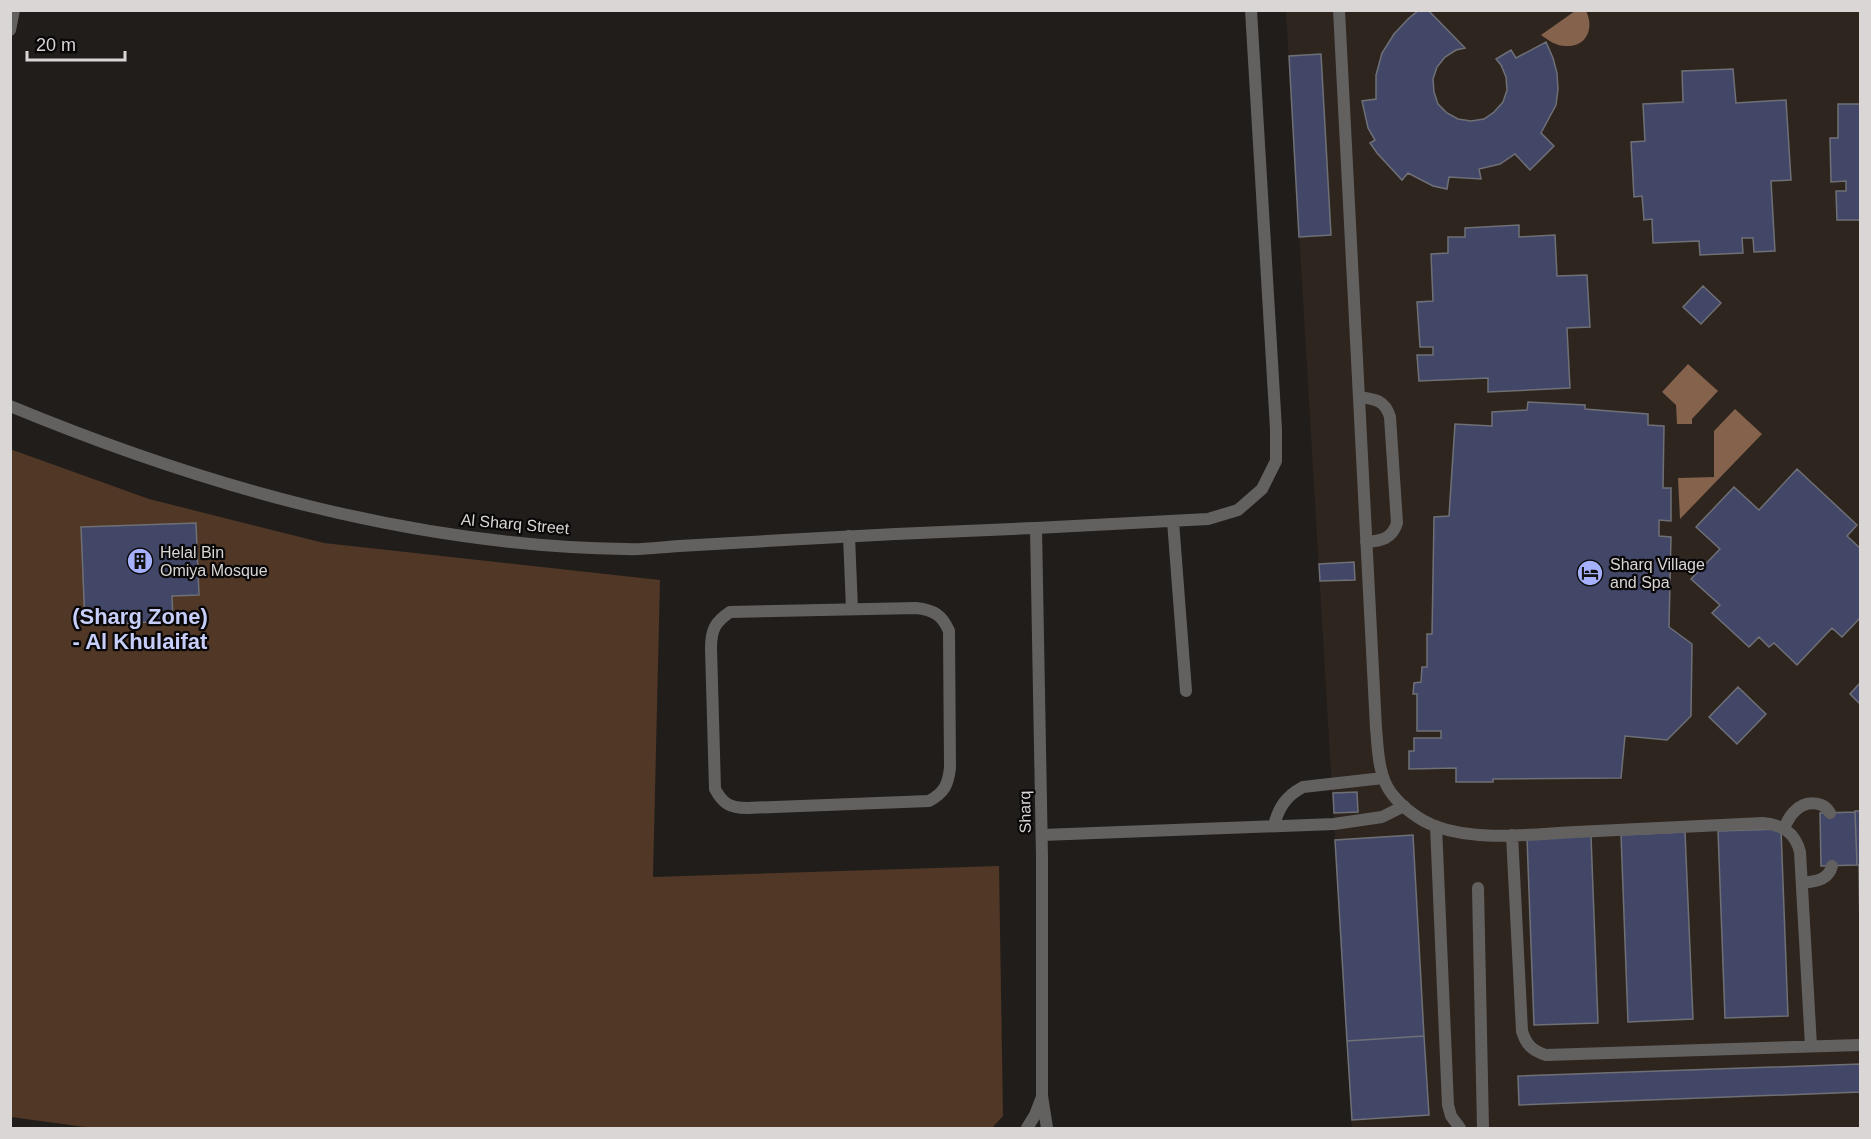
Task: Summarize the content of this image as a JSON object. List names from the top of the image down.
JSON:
{
  "streets": {
    "street": ["Al Sharq Street", "Sharq"]
  },
  "crossings": [
    ["Al Sharq Street", "Sharq"]
  ],
  "districts": ["(Sharg Zone) - Al Khulaifat"],
  "places": {
    "building": ["Helal Bin Omiya Mosque"],
    "hotel": ["Sharq Village and Spa"]
  },
  "scale_bar": "20 m"
}
